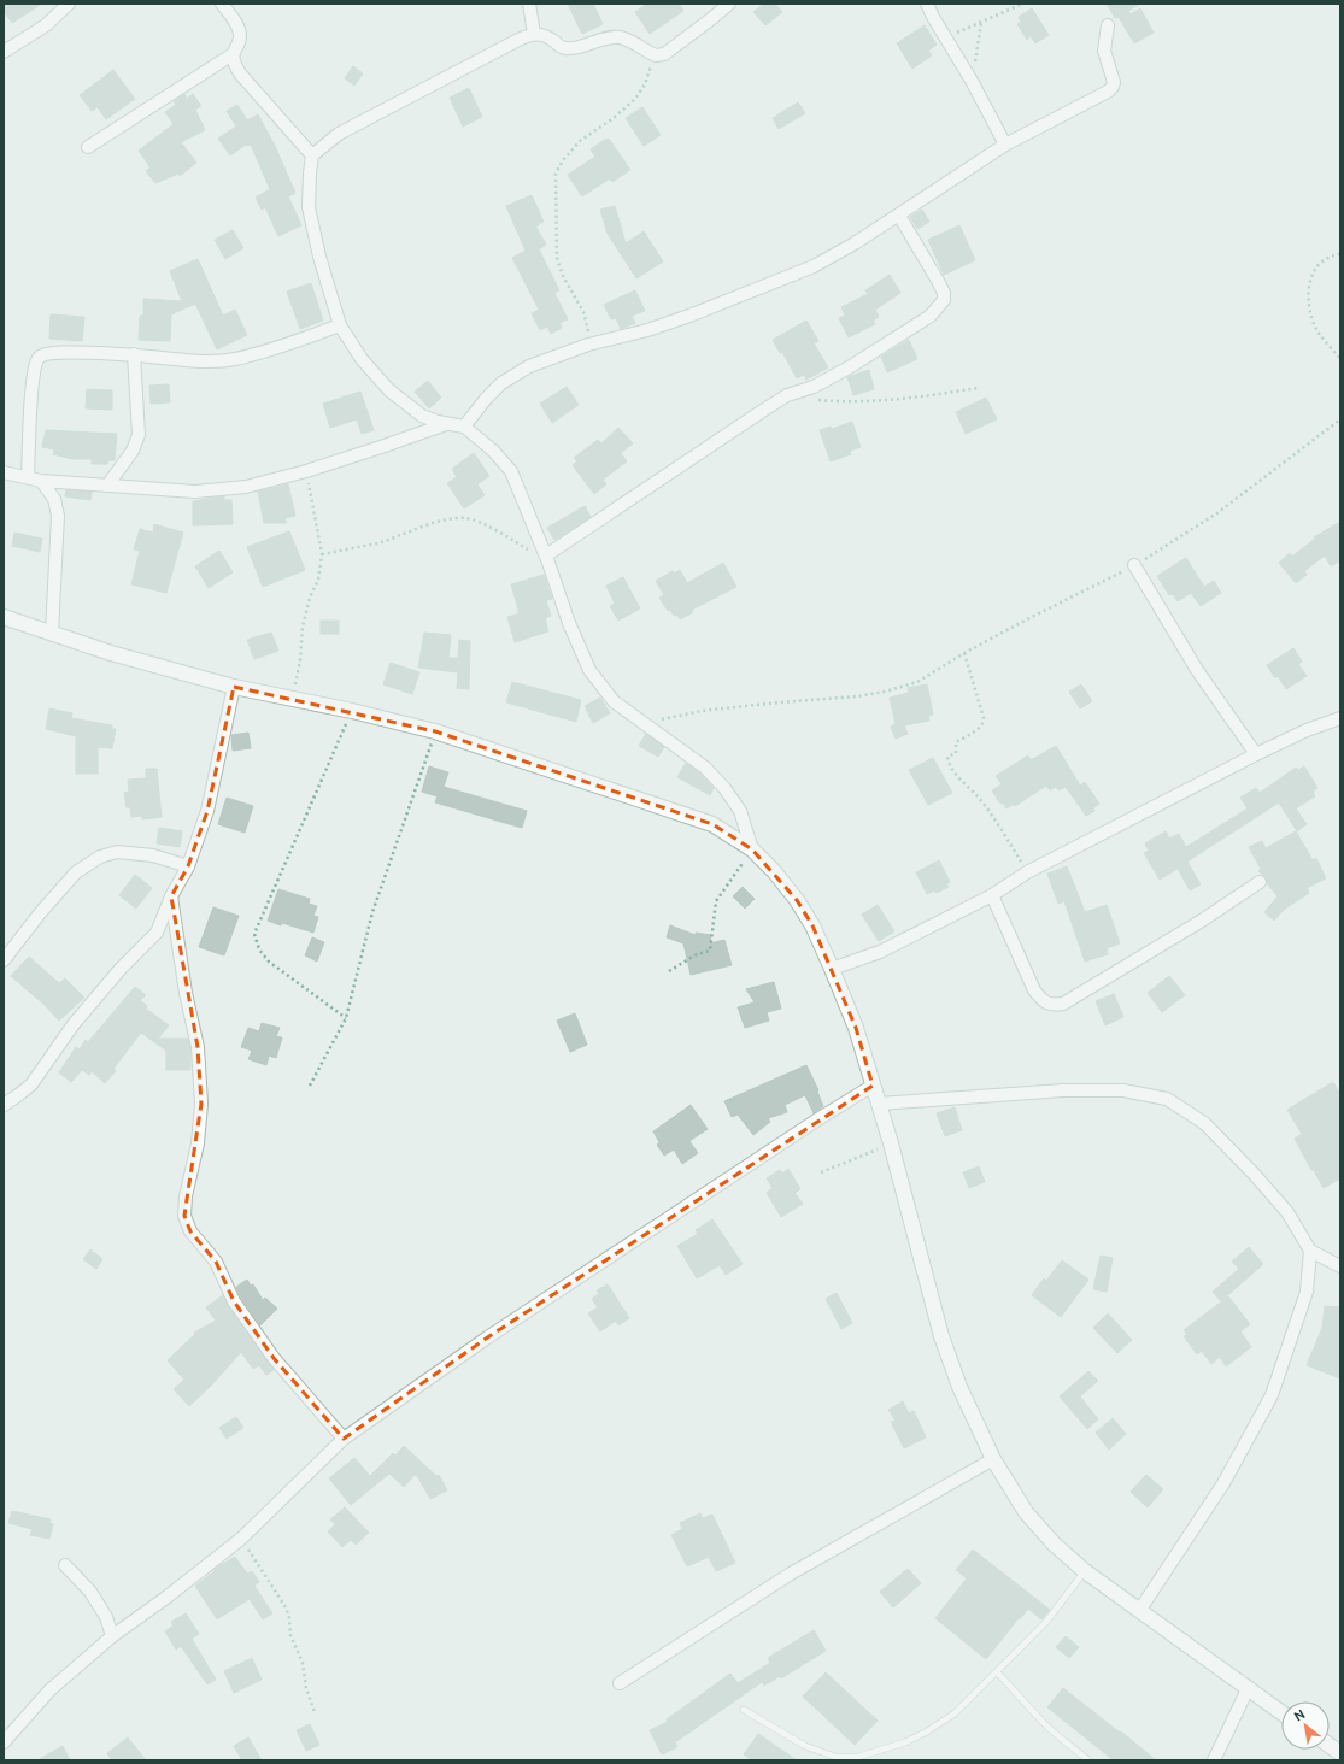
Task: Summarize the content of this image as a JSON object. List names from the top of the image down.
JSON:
{
  "north": "top left"
}
